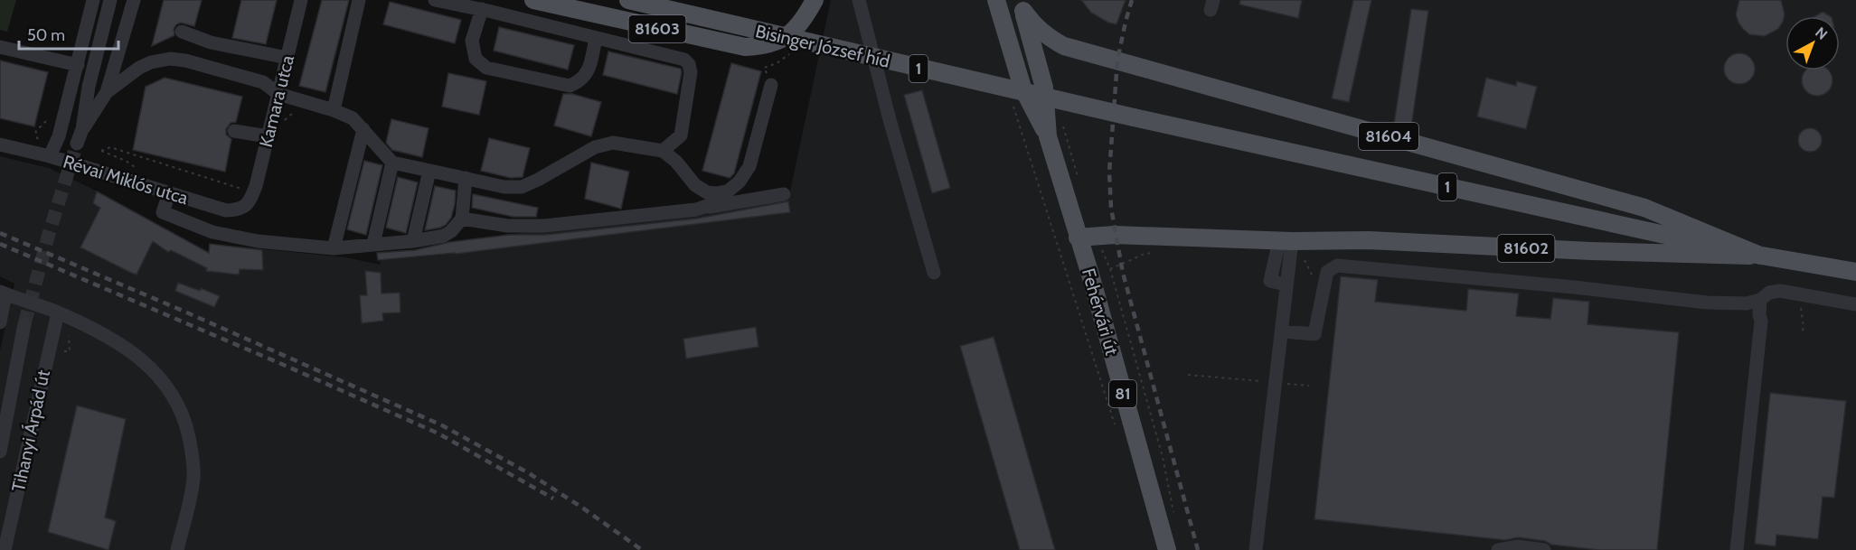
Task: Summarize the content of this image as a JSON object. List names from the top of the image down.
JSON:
{
  "streets": {
    "main road": [
      "81603",
      "Bisinger József híd",
      "1",
      "81604",
      "81602",
      "Fehérvári út",
      "81"
    ],
    "street": ["Kamara utca", "Révai Miklós utca", "Tihanyi Árpád út"]
  },
  "crossings": [
    ["Bisinger József híd", "1"],
    ["Bisinger József híd", "81604"],
    ["Bisinger József híd", "81602"],
    ["1", "81604"],
    ["1", "81602"],
    ["Kamara utca", "Révai Miklós utca"],
    ["81604", "81602"],
    ["81604", "Fehérvári út"],
    ["81602", "Fehérvári út"]
  ],
  "scale_bar": "50 m",
  "north": "top right"
}
